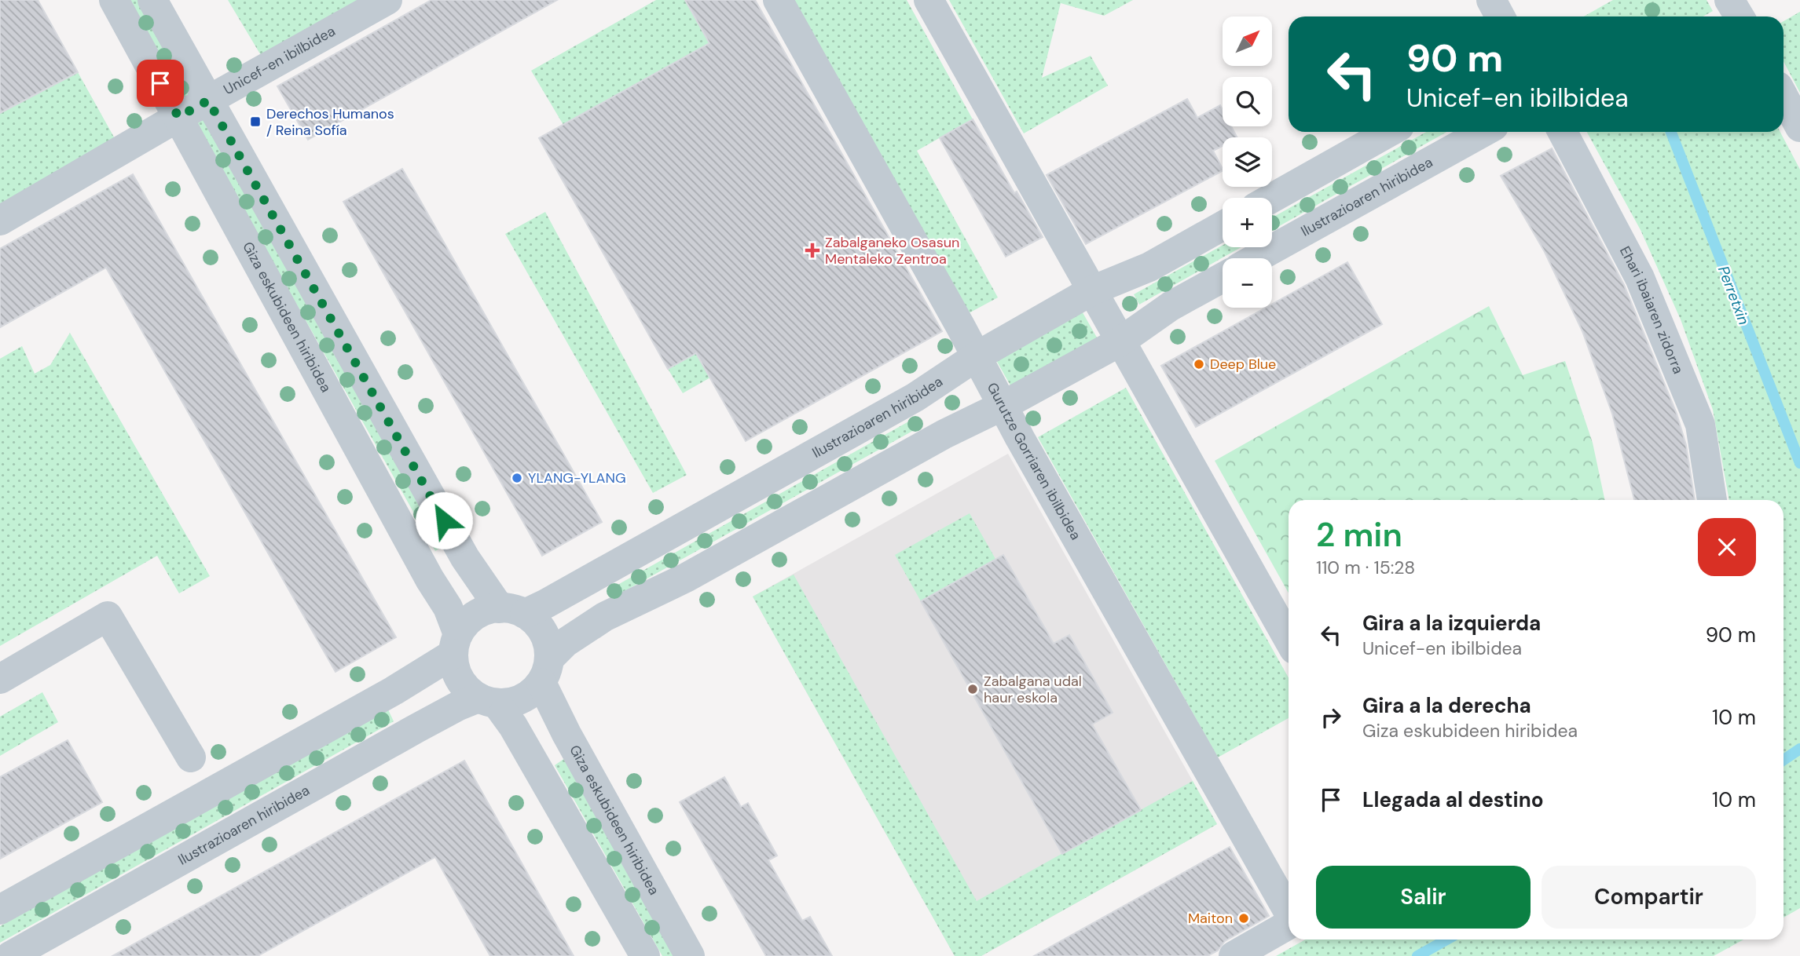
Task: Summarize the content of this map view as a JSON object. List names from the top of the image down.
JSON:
{
  "streets": {
    "street": [
      "Unicef-en ibilbidea",
      "Ilustrazioaren hiribidea",
      "Ehari ibaiaren zidorra",
      "Giza eskubideen hiribidea",
      "Gurutze Gorriaren ibilbidea"
    ]
  },
  "crossings": [
    ["Unicef-en ibilbidea", "Giza eskubideen hiribidea"],
    ["Ilustrazioaren hiribidea", "Giza eskubideen hiribidea"],
    ["Ilustrazioaren hiribidea", "Gurutze Gorriaren ibilbidea"]
  ],
  "water": ["Perretxin"],
  "places": {
    "transit": ["Derechos Humanos / Reina Sofía"],
    "health": ["Zabalganeko Osasun Mentaleko Zentroa"],
    "other": [
      "Deep Blue",
      "YLANG-YLANG",
      "Zabalgana udal haur eskola",
      "Maiton"
    ]
  },
  "north": "top right",
  "page": {
    "map_buttons": ["+", "−"],
    "turn": ["90 m", "Unicef-en ibilbidea"],
    "heading": ["2 min", "110 m · 15:28"],
    "list": [
      {
        "name": "Gira a la izquierda",
        "note": "Unicef-en ibilbidea",
        "value": "90 m"
      },
      {
        "name": "Gira a la derecha",
        "note": "Giza eskubideen hiribidea",
        "value": "10 m"
      },
      {
        "name": "Llegada al destino",
        "value": "10 m"
      }
    ],
    "buttons": ["Salir", "Compartir"]
  }
}
